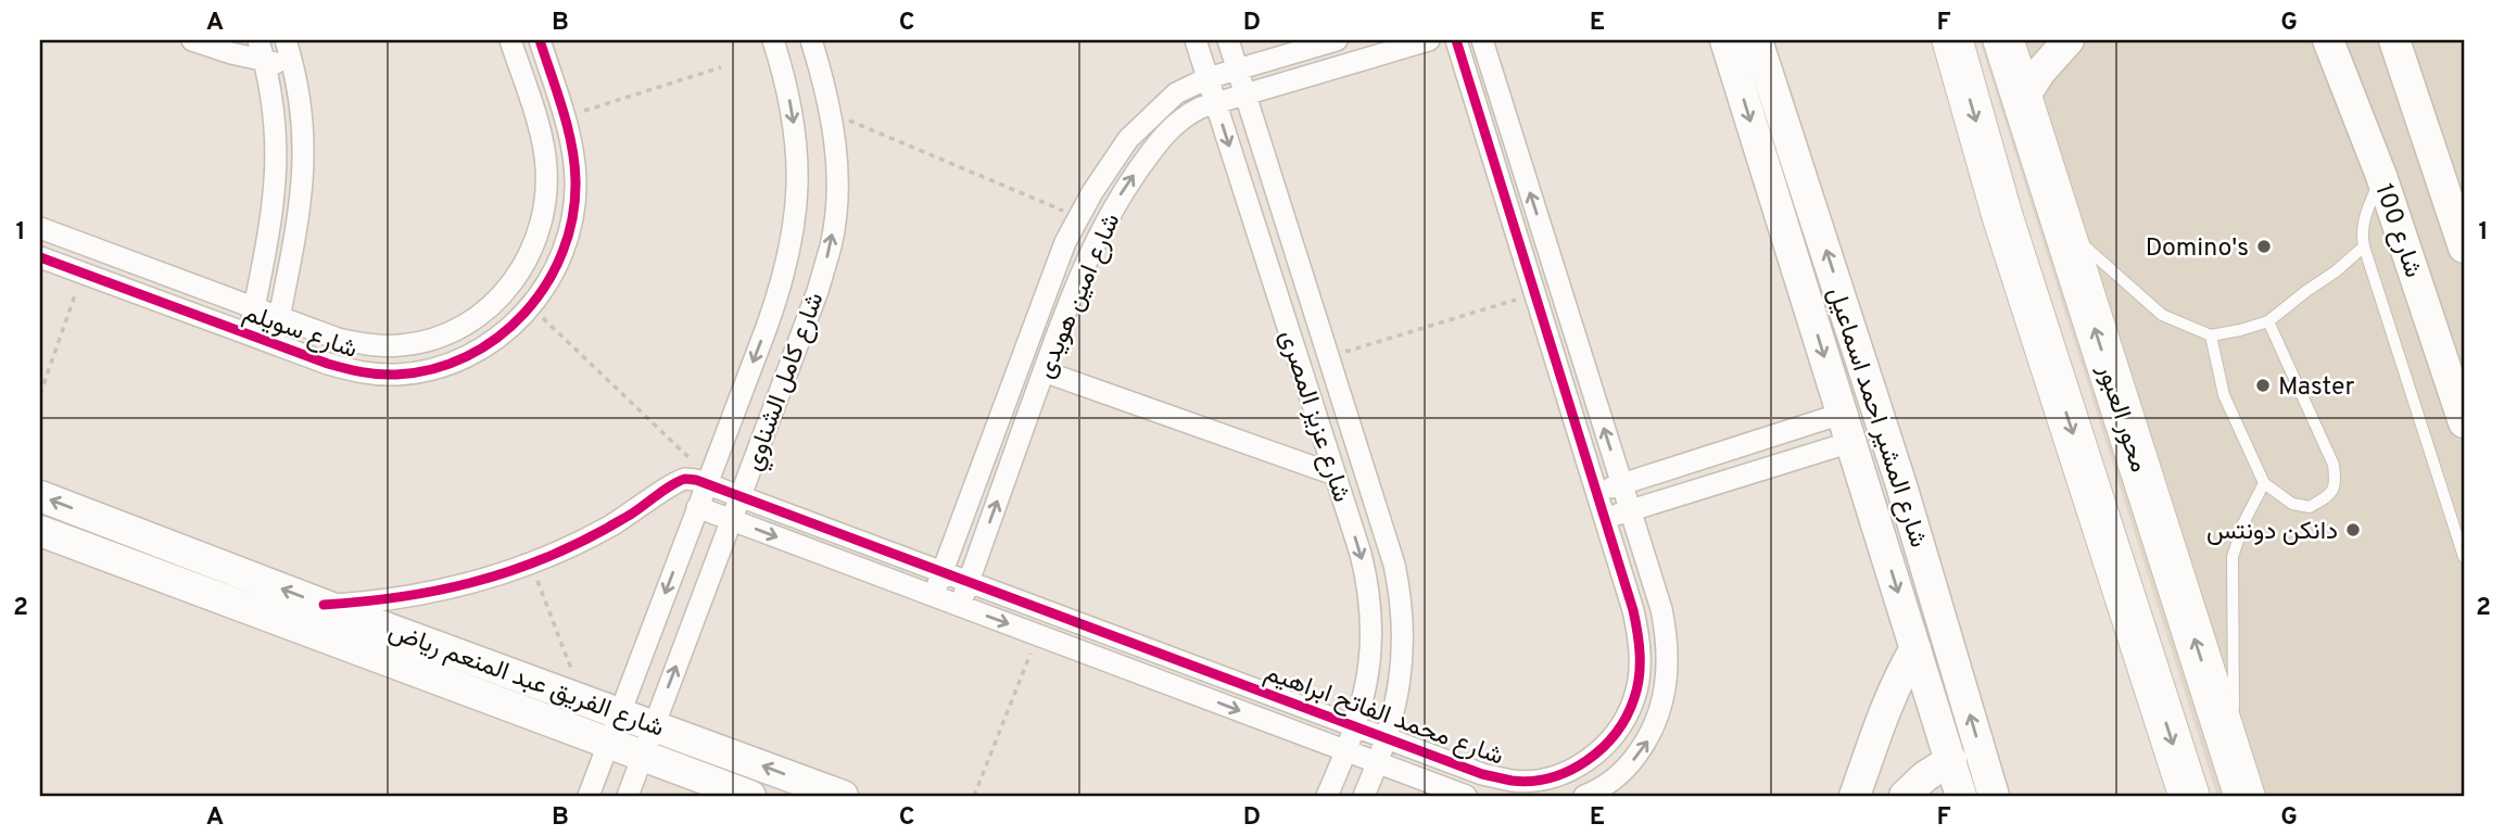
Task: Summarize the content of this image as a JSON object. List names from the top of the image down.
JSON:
{
  "streets": {
    "highway": ["محور العبور"],
    "street": [
      "شارع 100",
      "شارع امين هويدى",
      "شارع سويلم",
      "شارع كامل الشناوي",
      "شارع عزيز المصرى",
      "شارع المشير احمد اسماعيل",
      "شارع الفريق عبد المنعم رياض",
      "شارع محمد الفاتح ابراهيم"
    ]
  },
  "crossings": [
    ["شارع امين هويدى", "شارع عزيز المصرى"],
    ["شارع امين هويدى", "شارع محمد الفاتح ابراهيم"],
    ["شارع كامل الشناوي", "شارع الفريق عبد المنعم رياض"],
    ["شارع كامل الشناوي", "شارع محمد الفاتح ابراهيم"],
    ["شارع عزيز المصرى", "شارع محمد الفاتح ابراهيم"]
  ],
  "places": ["Domino's", "Master", "دانكن دونتس"],
  "grid": {
    "columns": [
      "A",
      "B",
      "C",
      "D",
      "E",
      "F",
      "G"
    ],
    "rows": ["1", "2"]
  }
}
